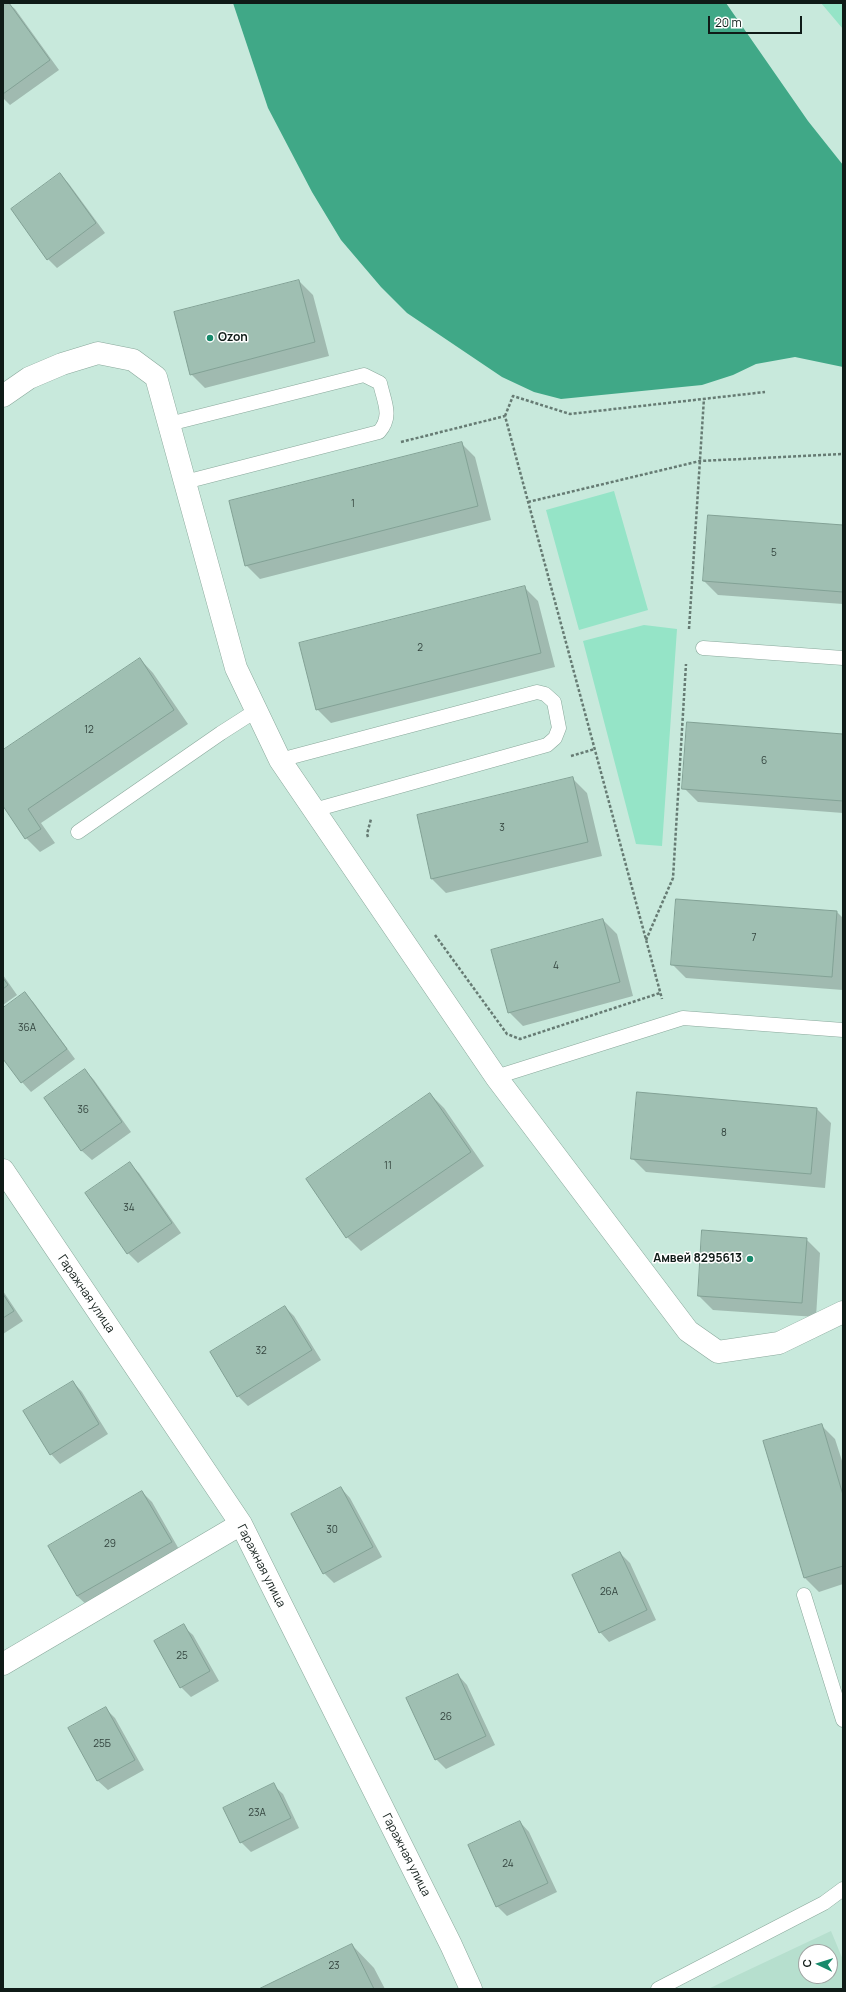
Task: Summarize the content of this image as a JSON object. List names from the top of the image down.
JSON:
{
  "streets": {
    "street": ["Гаражная улица"]
  },
  "places": ["Ozon", "Амвей 8295613"],
  "house_numbers": [
    "1",
    "5",
    "2",
    "12",
    "6",
    "3",
    "7",
    "4",
    "36А",
    "36",
    "8",
    "11",
    "34",
    "32",
    "30",
    "29",
    "26А",
    "25",
    "26",
    "25Б",
    "23А",
    "24",
    "23"
  ],
  "scale_bar": "20 m",
  "north": "left"
}
